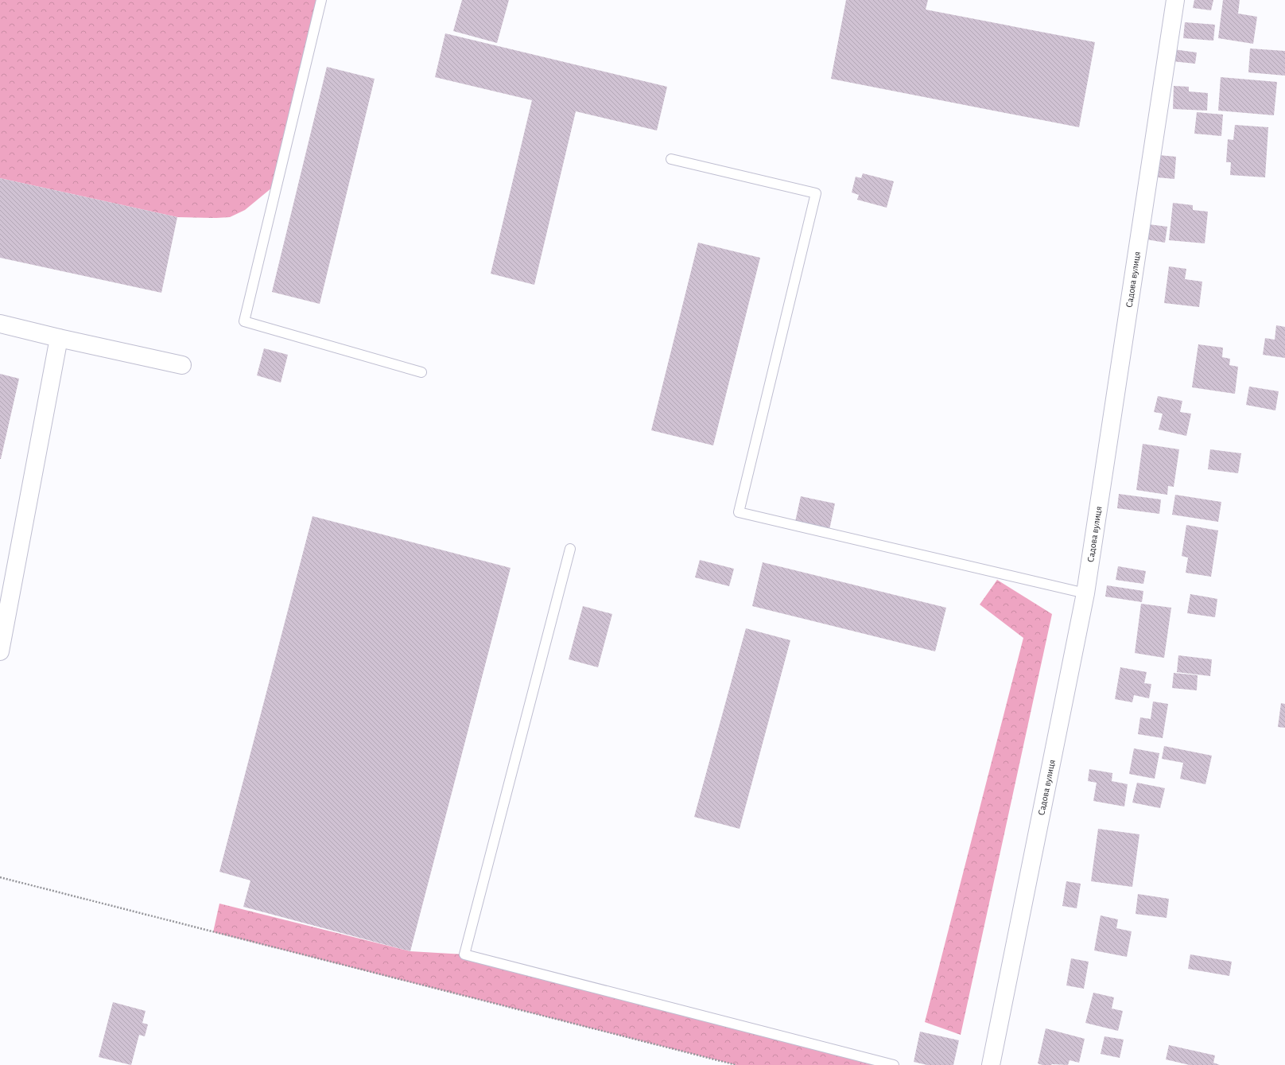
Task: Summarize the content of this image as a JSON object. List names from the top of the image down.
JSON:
{
  "streets": {
    "street": ["Садова вулиця"]
  }
}
